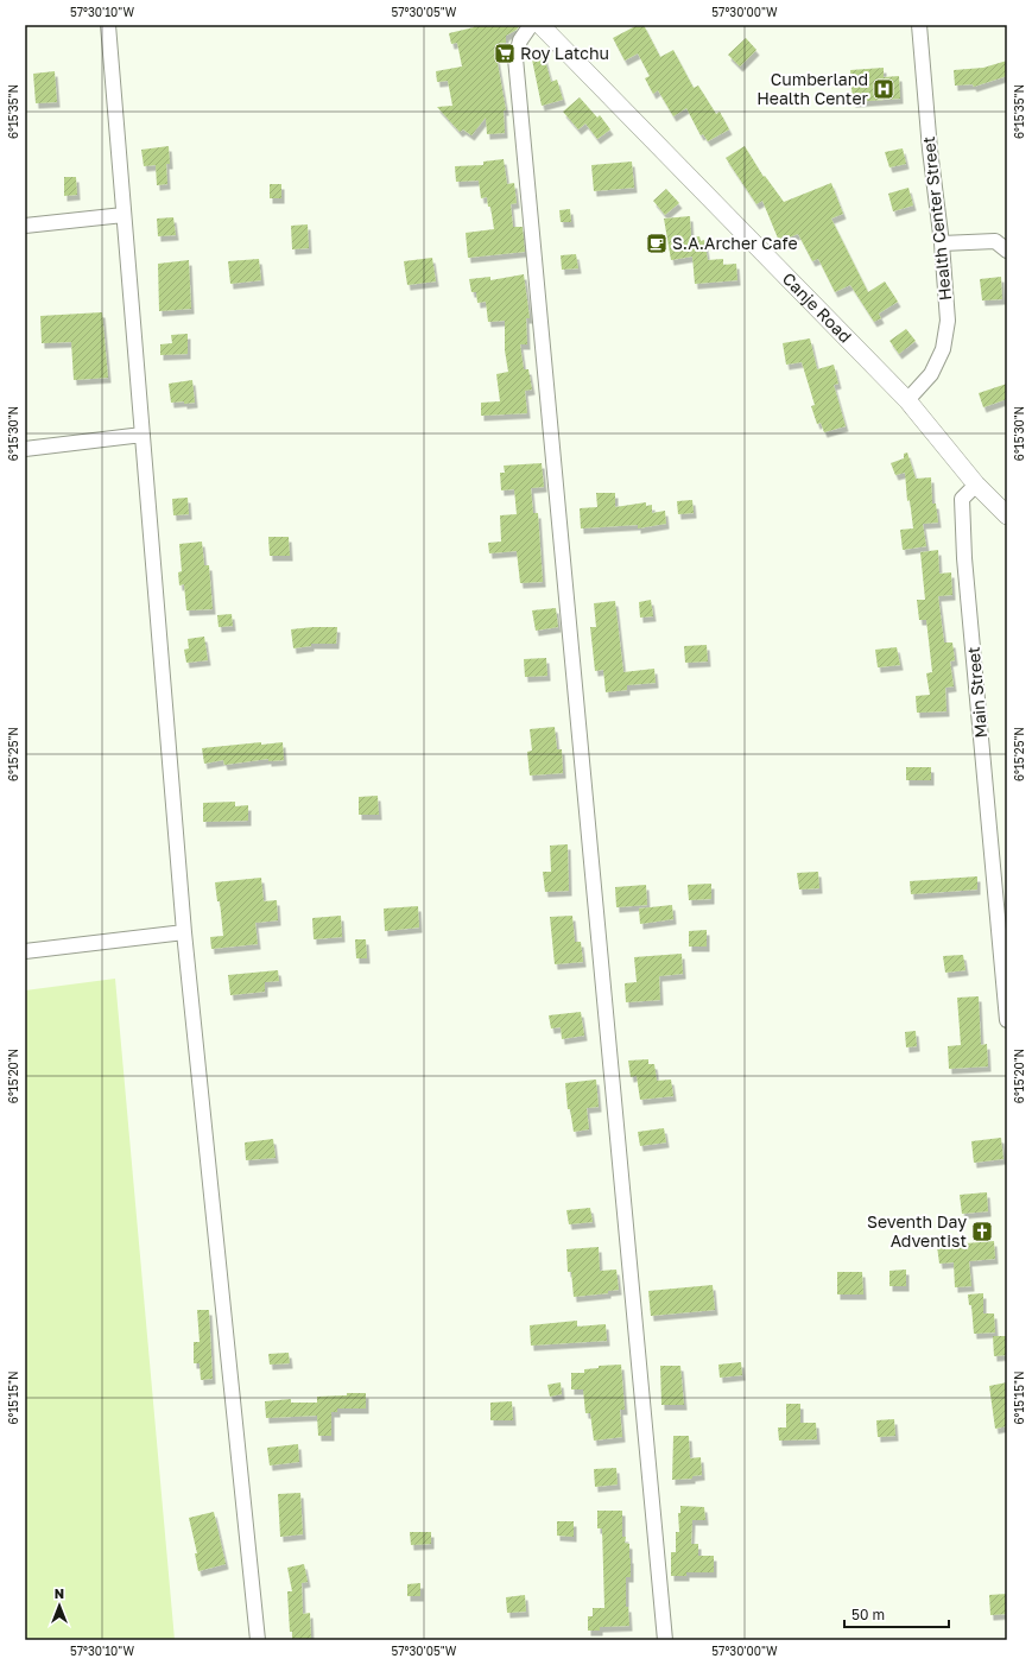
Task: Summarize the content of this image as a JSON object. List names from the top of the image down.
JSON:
{
  "streets": {
    "street": ["Health Center Street", "Canje Road", "Main Street"]
  },
  "crossings": [
    ["Health Center Street", "Canje Road"],
    ["Canje Road", "Main Street"]
  ],
  "places": {
    "supermarket": ["Roy Latchu"],
    "hospital": ["Cumberland Health Center"],
    "cafe": ["S.A.Archer Cafe"],
    "church": ["Seventh Day Adventist"]
  },
  "scale_bar": "50 m",
  "north": "top",
  "coordinates": [
    "57°30'10\"W",
    "57°30'05\"W",
    "57°30'00\"W",
    "6°15'35\"N",
    "6°15'30\"N",
    "6°15'25\"N",
    "6°15'20\"N",
    "6°15'15\"N"
  ]
}
